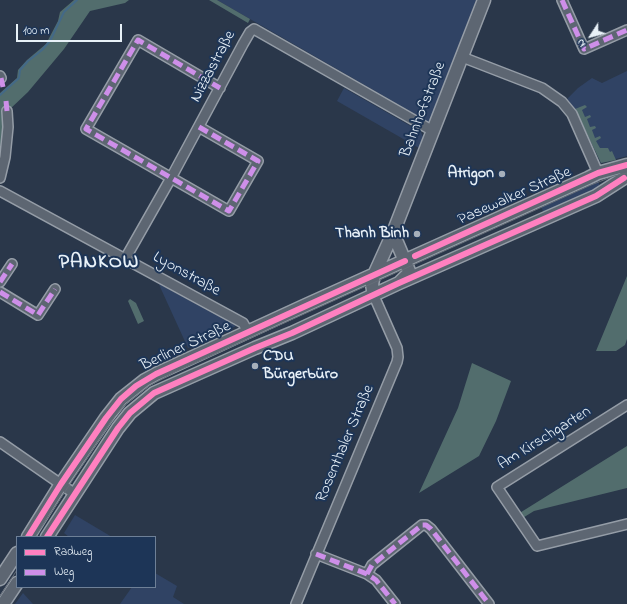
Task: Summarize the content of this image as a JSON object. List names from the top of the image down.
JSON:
{
  "streets": {
    "main road": ["Bahnhofstraße", "Pasewalker Straße", "Berliner Straße"],
    "street": [
      "Nizzastraße",
      "Lyonstraße",
      "Am Kirschgarten",
      "Rosenthaler Straße"
    ]
  },
  "crossings": [
    ["Nizzastraße", "Bahnhofstraße"],
    ["Nizzastraße", "Lyonstraße"],
    ["Bahnhofstraße", "Pasewalker Straße"],
    ["Bahnhofstraße", "Berliner Straße"],
    ["Pasewalker Straße", "Berliner Straße"],
    ["Pasewalker Straße", "Rosenthaler Straße"],
    ["Lyonstraße", "Berliner Straße"],
    ["Berliner Straße", "Rosenthaler Straße"]
  ],
  "districts": ["PANKOW"],
  "places": ["Atrigon", "Thanh Binh", "CDU Bürgerbüro"],
  "legend": ["Radweg", "Weg"],
  "scale_bar": "100 m",
  "north": "bottom left"
}
